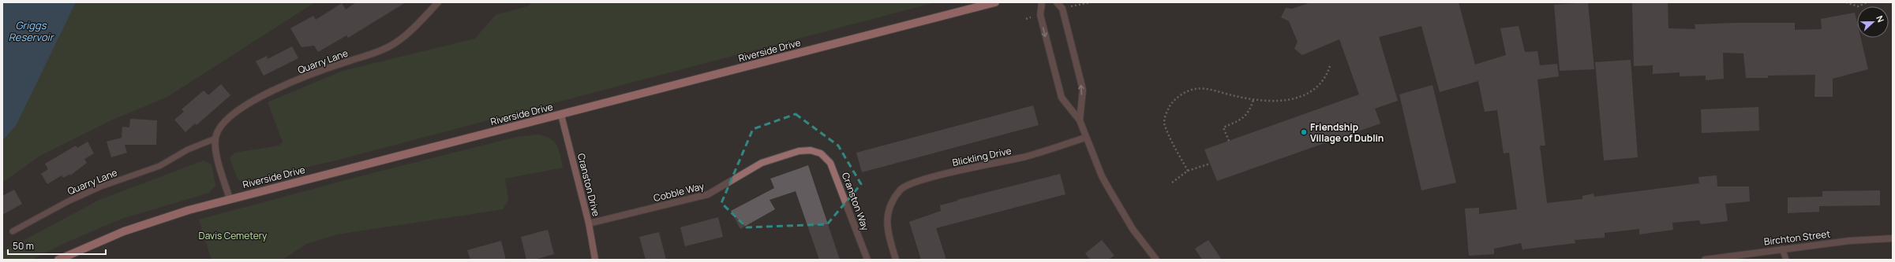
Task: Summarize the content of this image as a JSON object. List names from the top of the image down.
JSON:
{
  "streets": {
    "main road": ["Riverside Drive"],
    "street": [
      "Quarry Lane",
      "Blickling Drive",
      "Cranston Drive",
      "Cobble Way",
      "Cranston Way",
      "Birchton Street"
    ]
  },
  "crossings": [
    ["Riverside Drive", "Quarry Lane"],
    ["Riverside Drive", "Cranston Drive"],
    ["Cranston Drive", "Cobble Way"],
    ["Cobble Way", "Cranston Way"]
  ],
  "water": ["Griggs Reservoir"],
  "parks": ["Davis Cemetery"],
  "places": ["Friendship Village of Dublin"],
  "scale_bar": "50 m",
  "north": "right"
}
